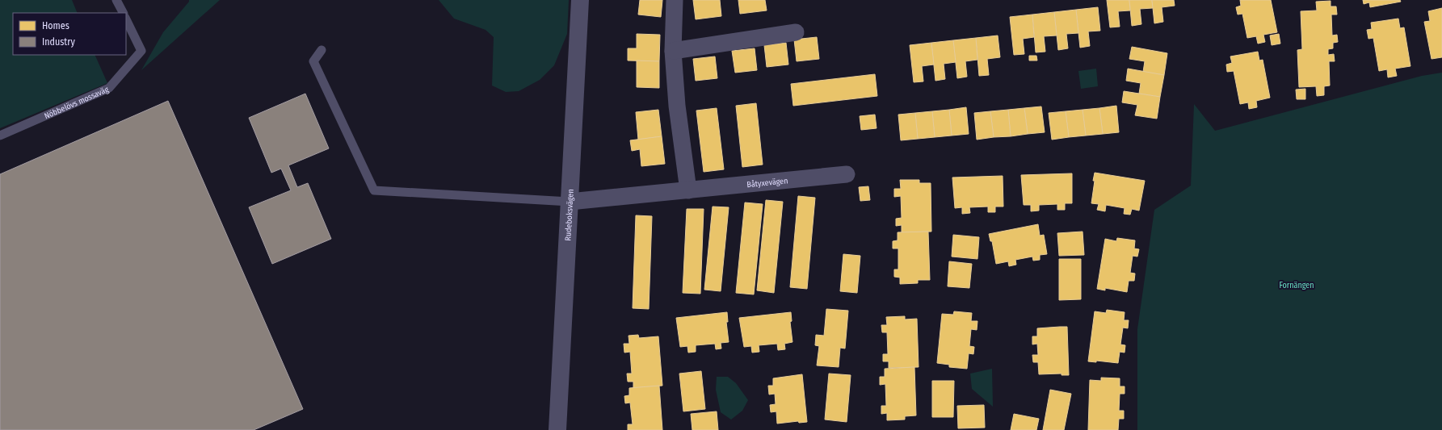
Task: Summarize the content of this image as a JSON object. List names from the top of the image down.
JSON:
{
  "streets": {
    "street": ["Båtyxevägen", "Rudeboksvägen"],
    "lane": ["Nöbbelövs mossaväg"]
  },
  "crossings": [
    ["Båtyxevägen", "Rudeboksvägen"]
  ],
  "parks": ["Fornängen"],
  "legend": ["Homes", "Industry"]
}
